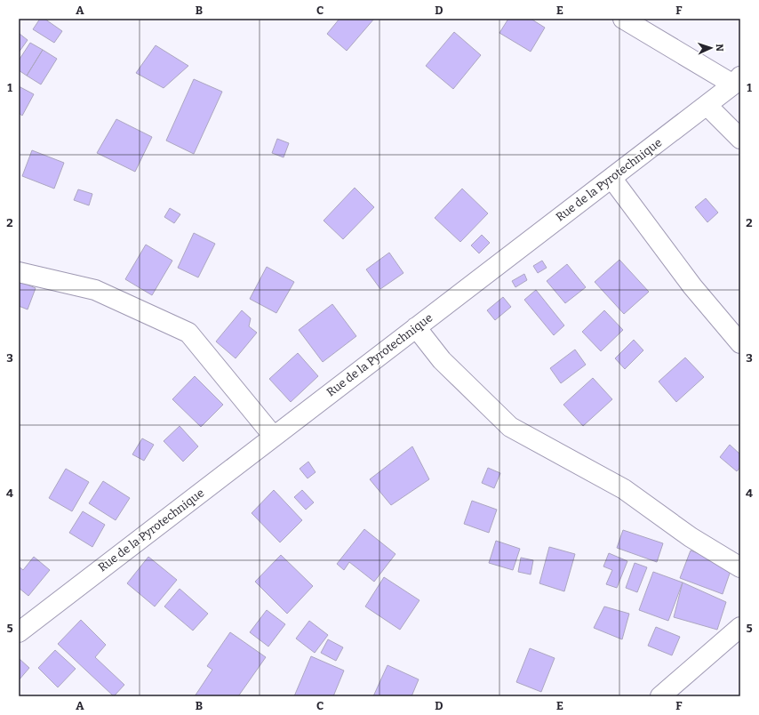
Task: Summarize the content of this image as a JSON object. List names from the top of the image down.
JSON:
{
  "streets": {
    "street": ["Rue de la Pyrotechnique"]
  },
  "north": "right",
  "grid": {
    "columns": [
      "A",
      "B",
      "C",
      "D",
      "E",
      "F"
    ],
    "rows": [
      "1",
      "2",
      "3",
      "4",
      "5"
    ]
  }
}
